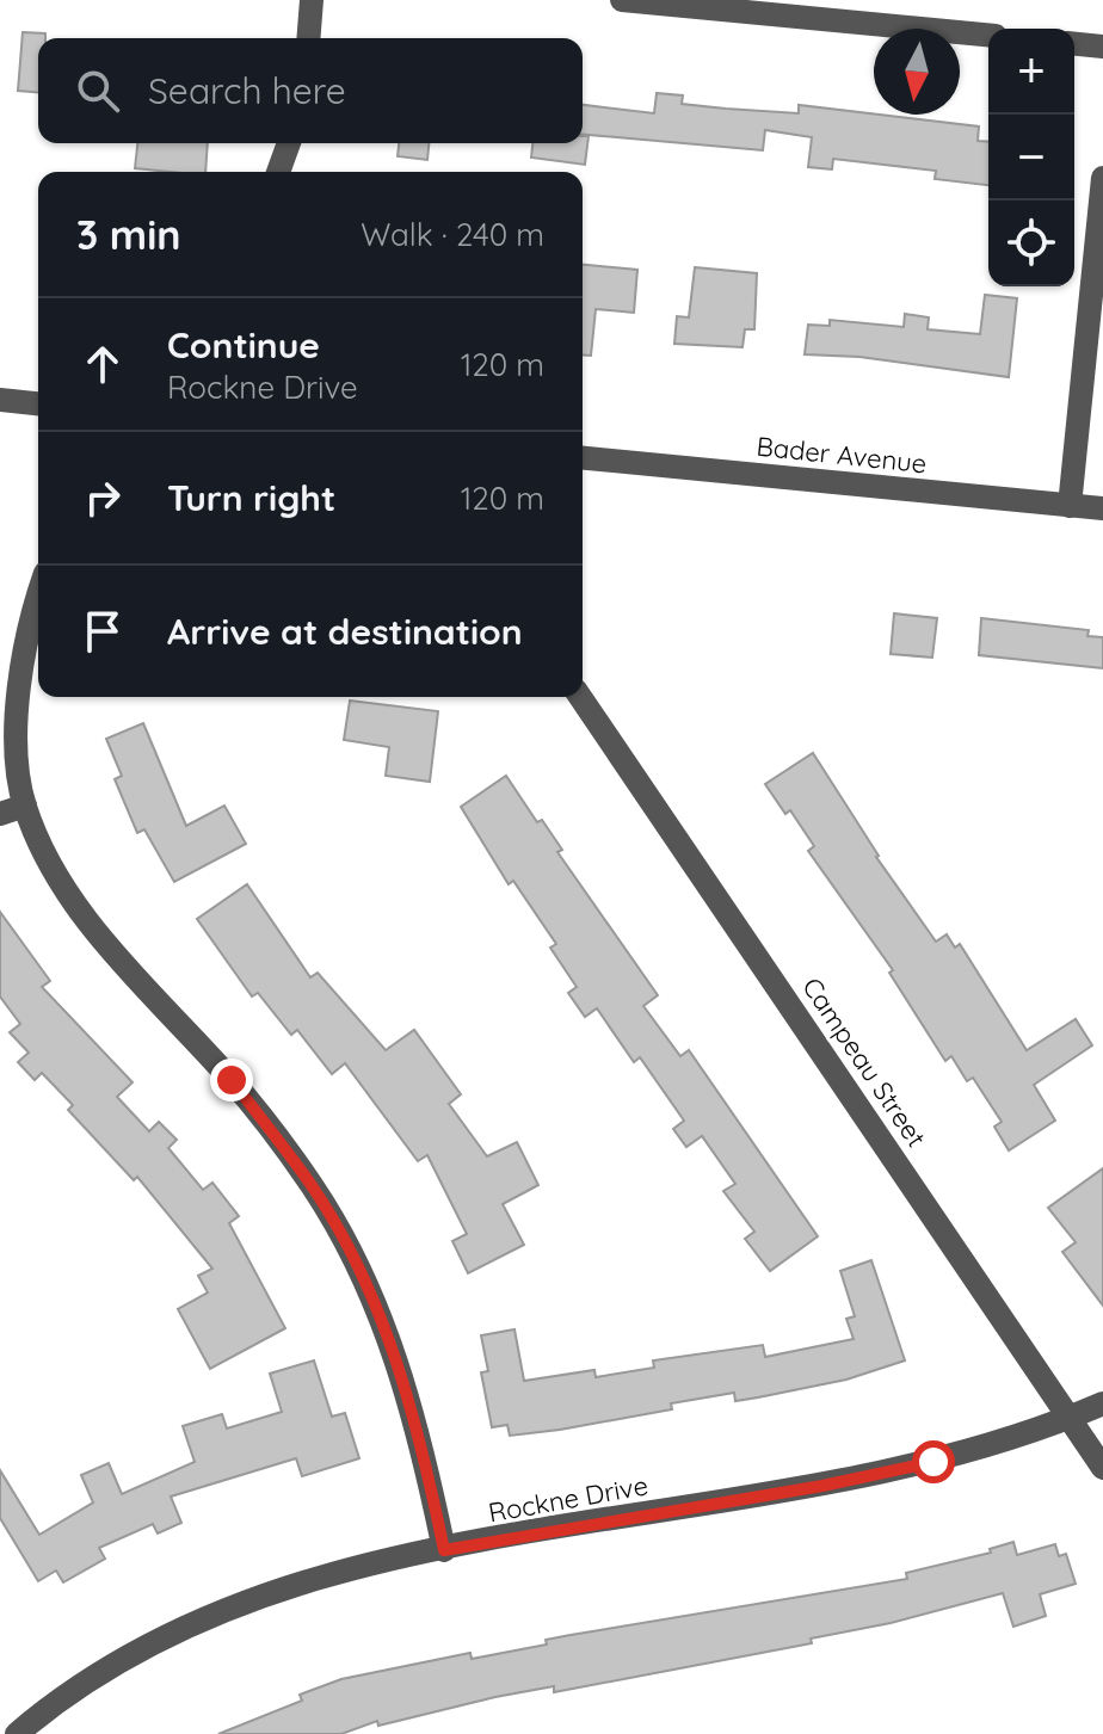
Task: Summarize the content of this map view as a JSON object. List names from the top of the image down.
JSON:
{
  "streets": {
    "street": ["Bader Avenue", "Campeau Street", "Rockne Drive"]
  },
  "crossings": [
    ["Campeau Street", "Rockne Drive"]
  ],
  "north": "bottom",
  "page": {
    "map_buttons": ["+", "−"],
    "search": "Search here",
    "heading": ["3 min", "Walk · 240 m"],
    "list": [
      ["Continue", "Rockne Drive", "120 m"],
      ["Turn right", "120 m"],
      "Arrive at destination"
    ]
  }
}
